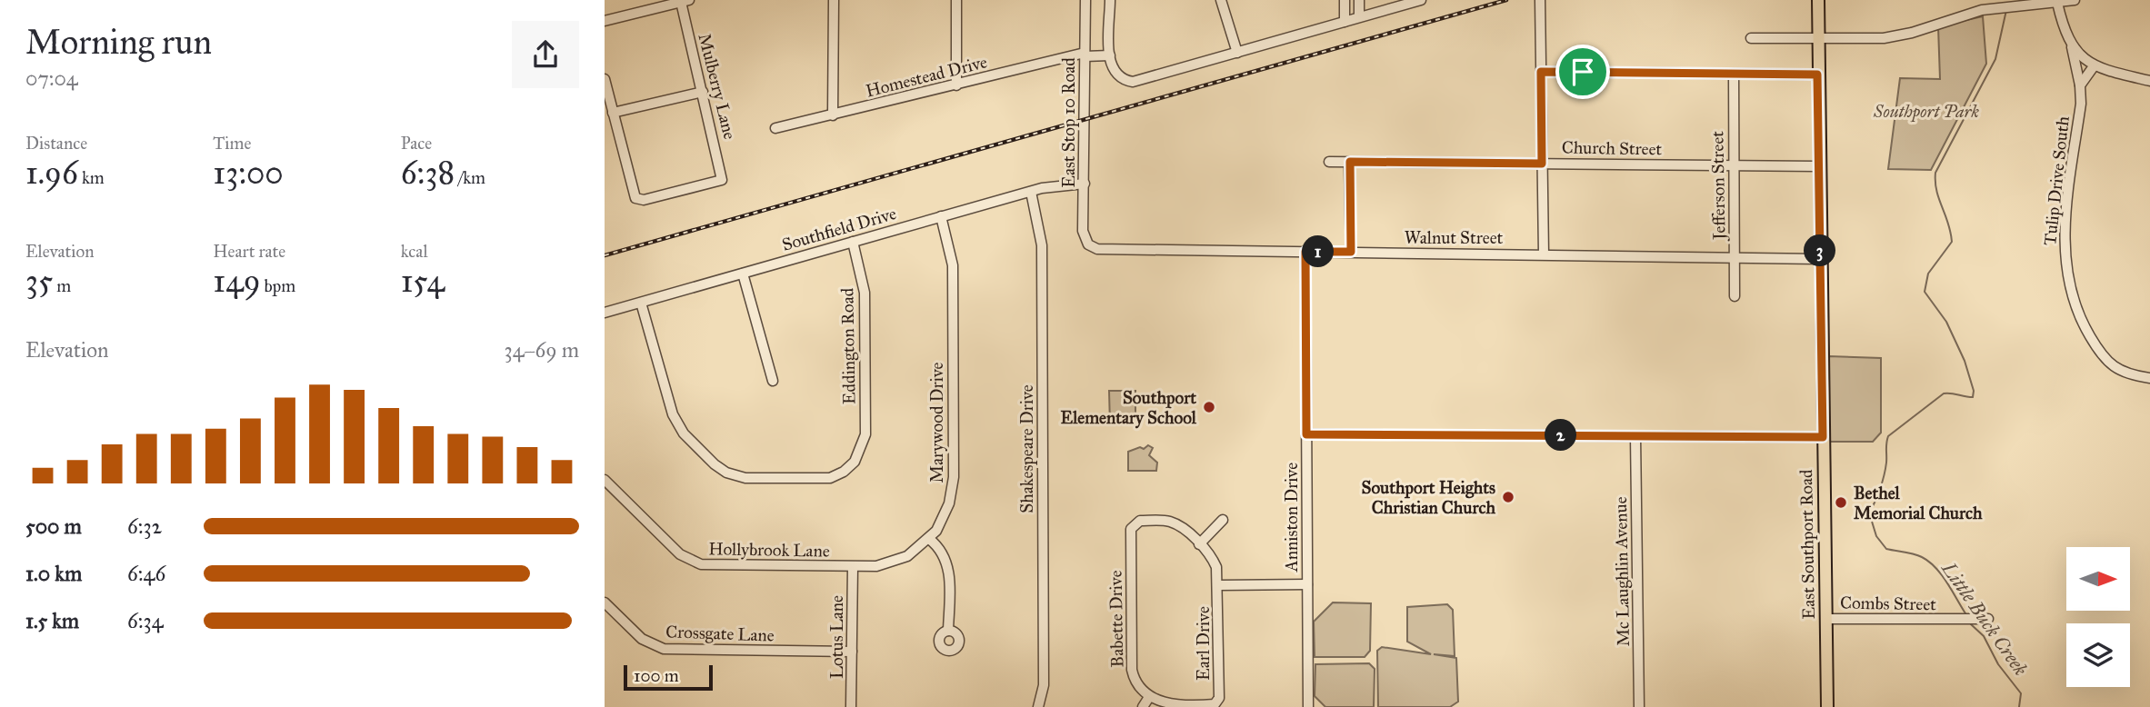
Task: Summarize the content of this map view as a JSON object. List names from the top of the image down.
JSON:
{
  "streets": {
    "main road": ["East Southport Road"],
    "street": [
      "Homestead Drive",
      "Mulberry Lane",
      "East Stop 10 Road",
      "Church Street",
      "Tulip Drive South",
      "Jefferson Street",
      "Southfield Drive",
      "Walnut Street",
      "Eddington Road",
      "Marywood Drive",
      "Shakespeare Drive",
      "Anniston Drive",
      "Hollybrook Lane",
      "Mc Laughlin Avenue",
      "Combs Street",
      "Babette Drive",
      "Crossgate Lane",
      "Lotus Lane",
      "Earl Drive"
    ]
  },
  "crossings": [
    ["Homestead Drive", "East Stop 10 Road"],
    ["East Stop 10 Road", "Southfield Drive"],
    ["East Stop 10 Road", "Walnut Street"],
    ["Church Street", "Jefferson Street"],
    ["Church Street", "East Southport Road"],
    ["Jefferson Street", "Walnut Street"],
    ["Southfield Drive", "Eddington Road"],
    ["Southfield Drive", "Marywood Drive"],
    ["Southfield Drive", "Shakespeare Drive"],
    ["Walnut Street", "Anniston Drive"],
    ["Walnut Street", "East Southport Road"],
    ["Marywood Drive", "Hollybrook Lane"],
    ["Marywood Drive", "Lotus Lane"],
    ["East Southport Road", "Combs Street"],
    ["Hollybrook Lane", "Lotus Lane"],
    ["Babette Drive", "Earl Drive"],
    ["Crossgate Lane", "Lotus Lane"]
  ],
  "water": ["Little Buck Creek"],
  "parks": ["Southport Park"],
  "places": ["Southport Elementary School", "Southport Heights Christian Church", "Bethel Memorial Church"],
  "scale_bar": "100 m",
  "north": "right",
  "page": {
    "heading": ["Morning run", "07:04"],
    "stats": [
      ["Distance", "1.96 km"],
      ["Time", "13:00"],
      ["Pace", "6:38 /km"],
      ["Elevation", "35 m"],
      ["Heart rate", "149 bpm"],
      ["kcal", "154"]
    ],
    "pins": ["3", "1", "2"],
    "chart": ["Elevation", "34–69 m"],
    "list": [
      {
        "name": "500 m",
        "note": "6:32"
      },
      {
        "name": "1.0 km",
        "note": "6:46"
      },
      {
        "name": "1.5 km",
        "note": "6:34"
      }
    ],
    "scale": "100 m"
  }
}
